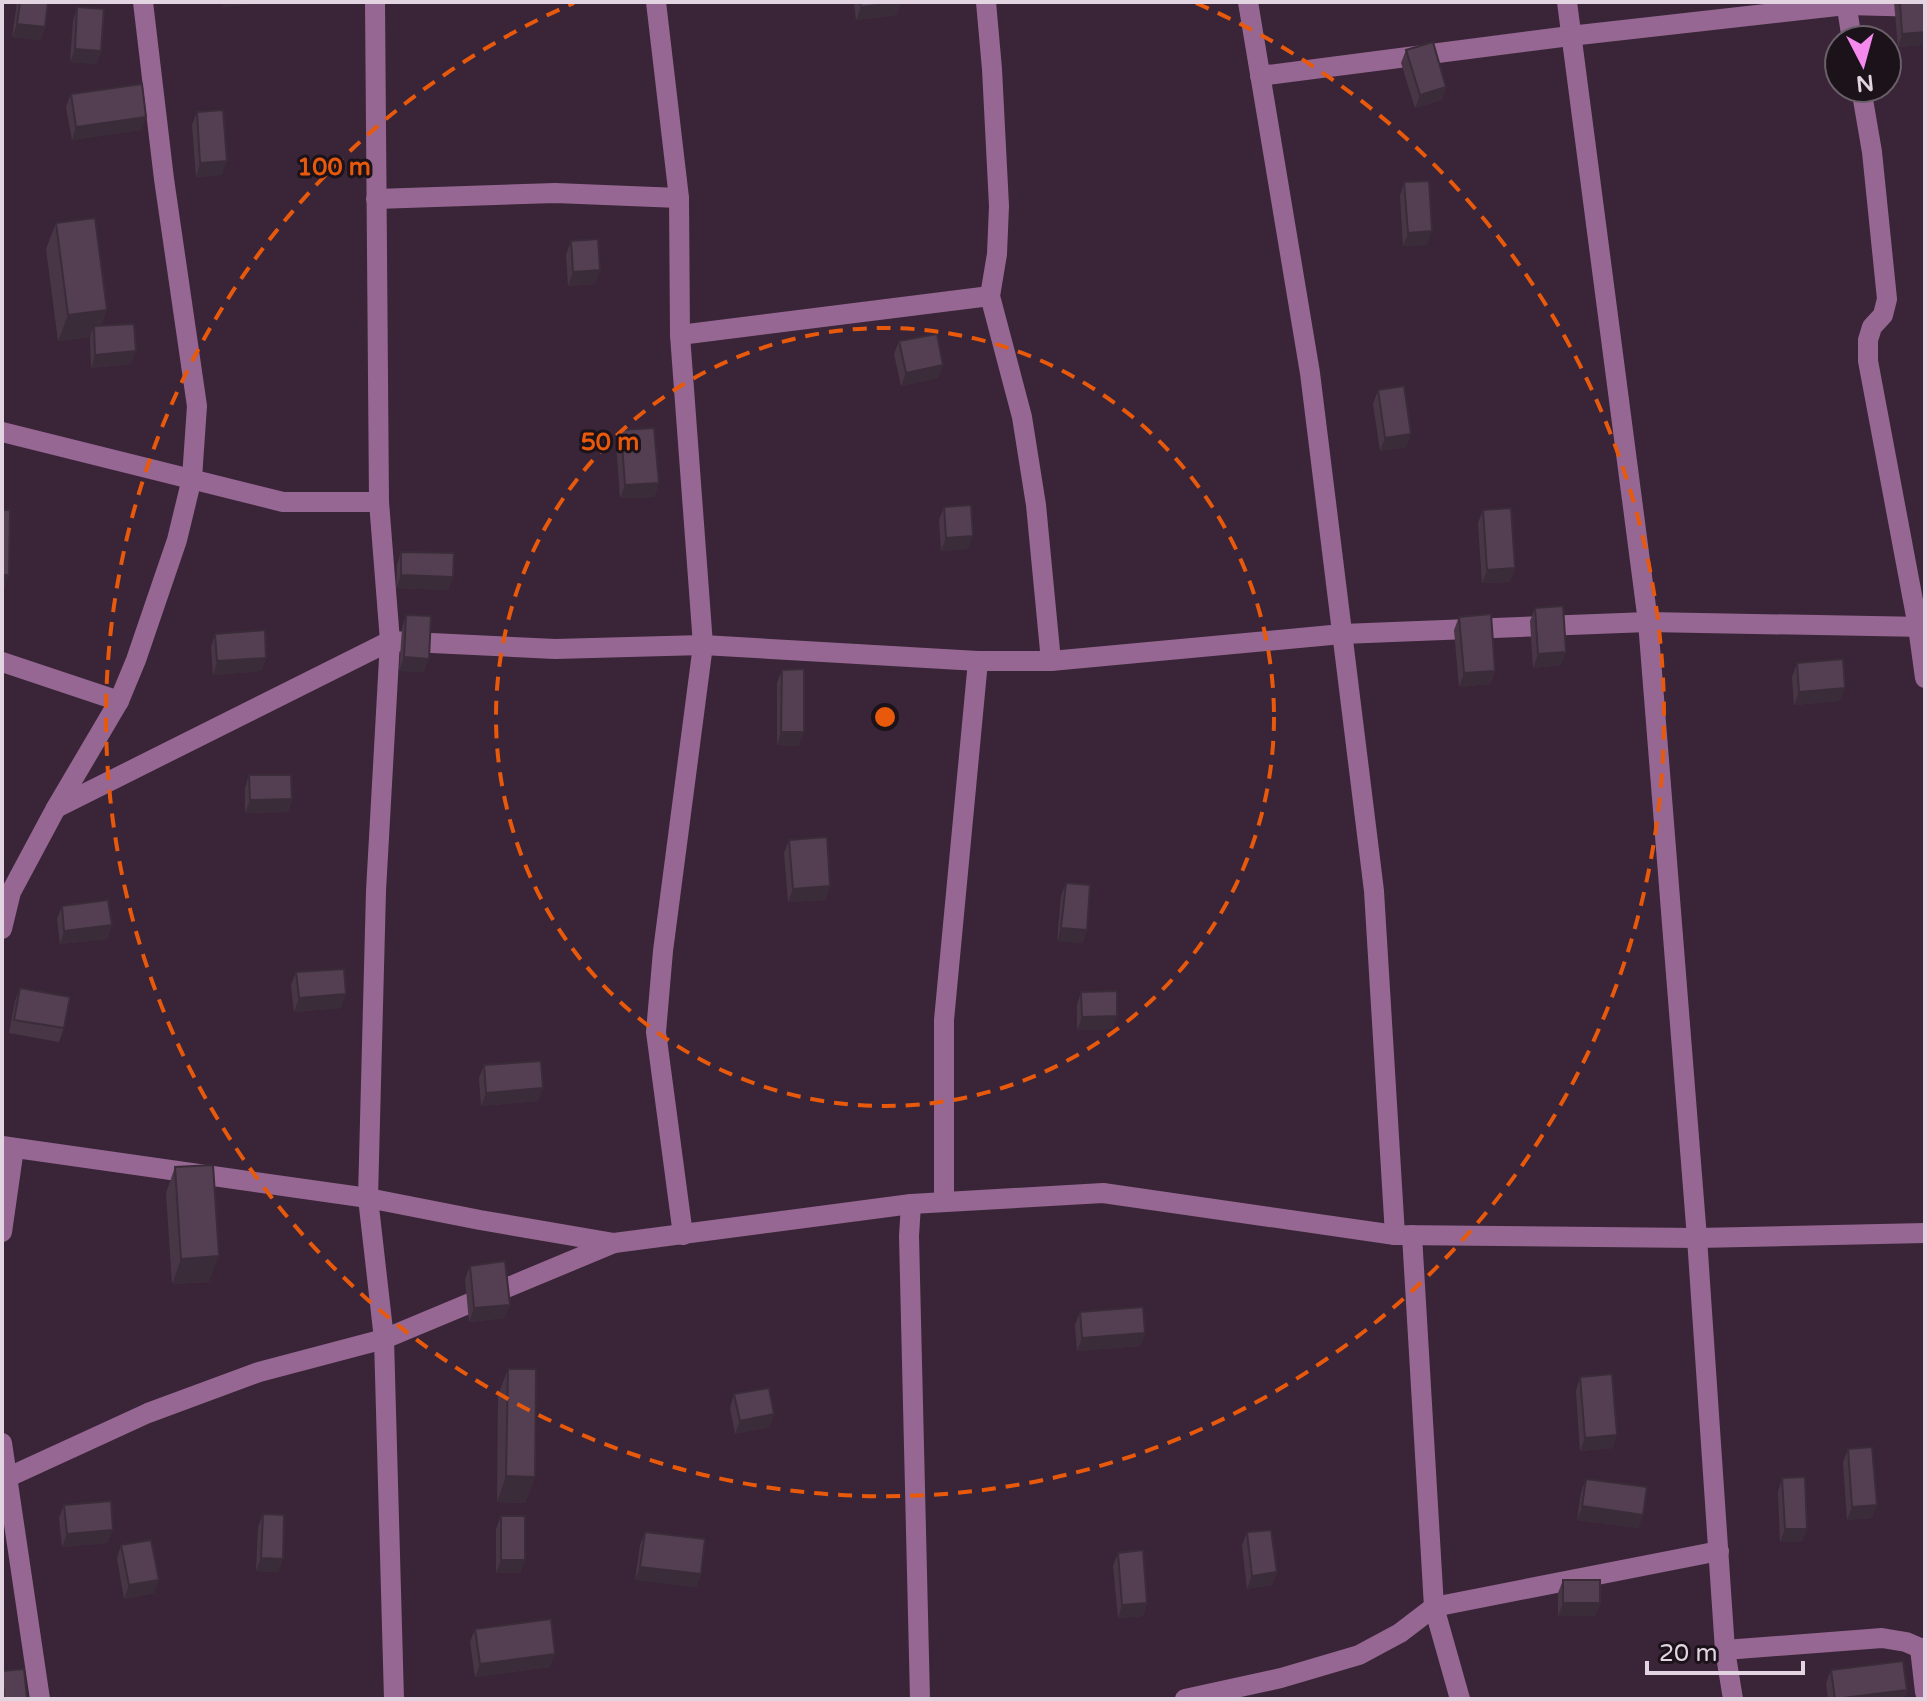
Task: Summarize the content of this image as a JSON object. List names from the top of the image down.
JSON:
{
  "scale_bar": "20 m",
  "north": "bottom",
  "rings": ["100 m", "50 m"]
}
